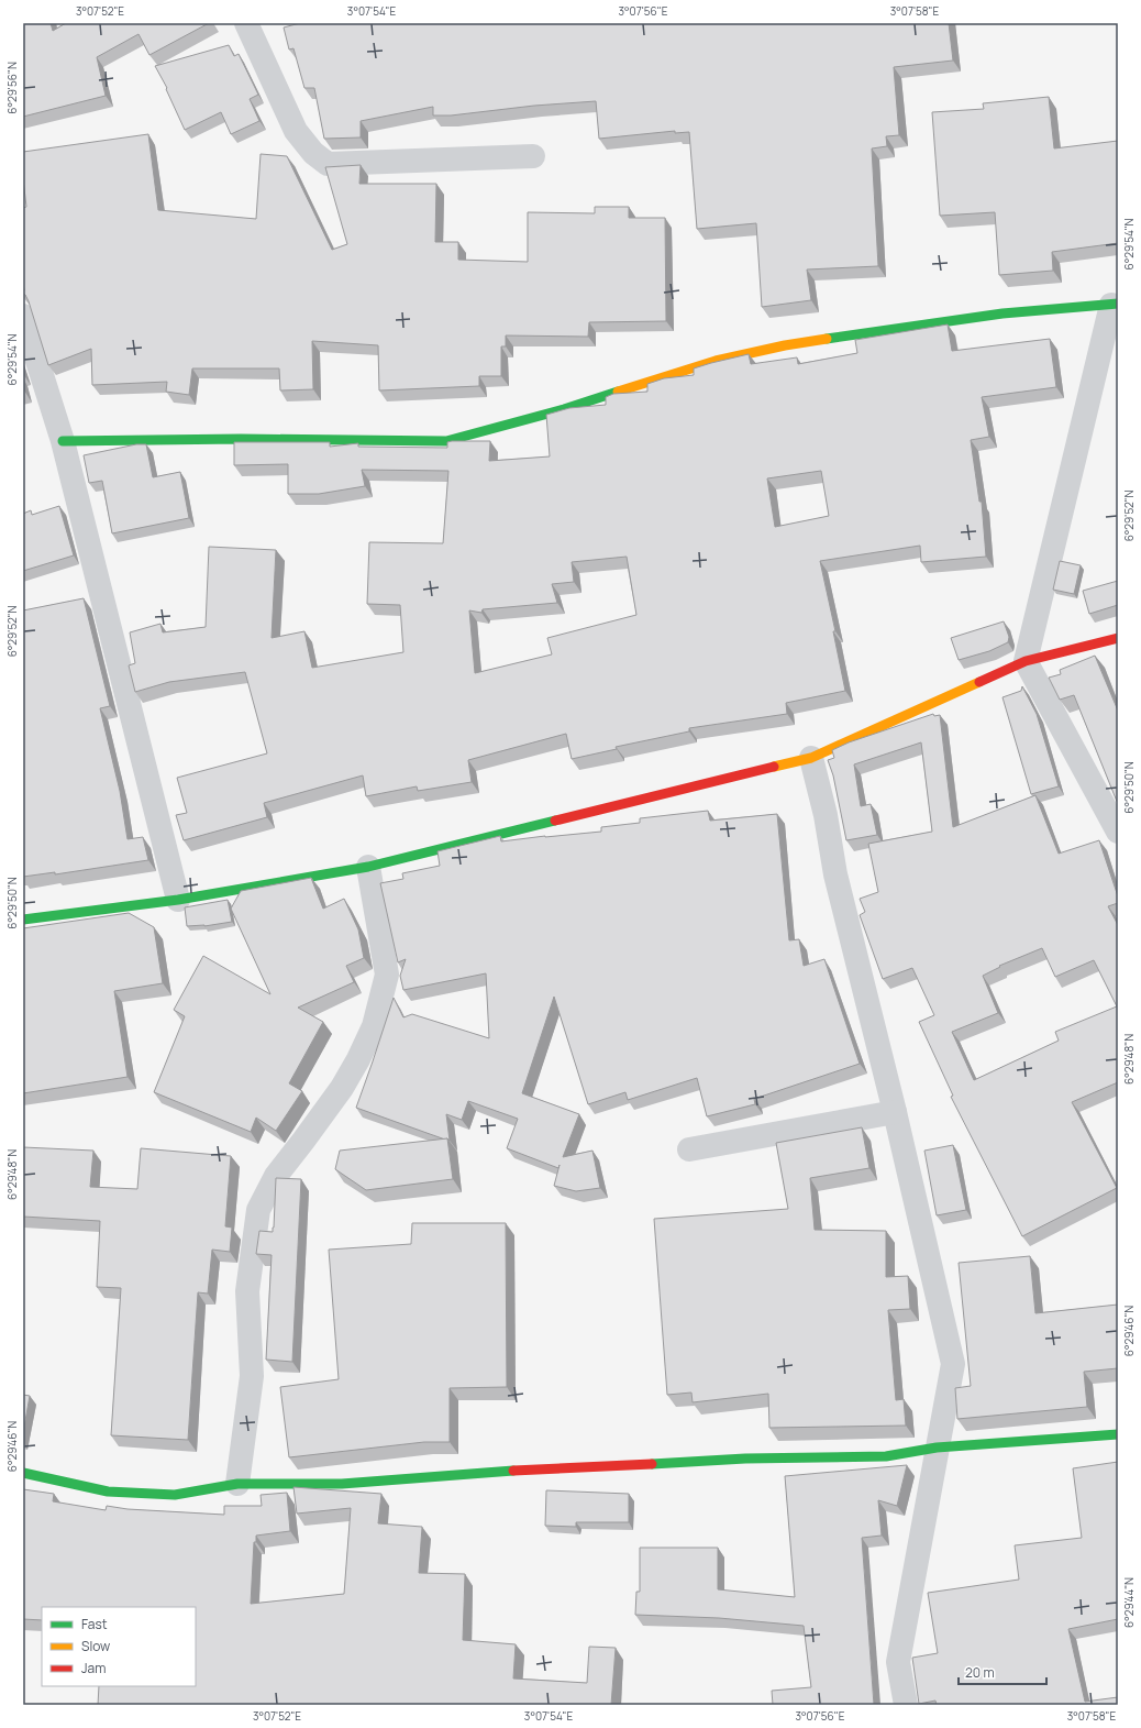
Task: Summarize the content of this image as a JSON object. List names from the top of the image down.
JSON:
{
  "legend": ["Fast", "Slow", "Jam"],
  "scale_bar": "20 m",
  "coordinates": [
    "3°07'52\"E",
    "3°07'54\"E",
    "3°07'56\"E",
    "3°07'58\"E",
    "6°29'56\"N",
    "6°29'54\"N",
    "6°29'52\"N",
    "6°29'50\"N",
    "6°29'48\"N",
    "6°29'46\"N",
    "6°29'44\"N"
  ]
}
